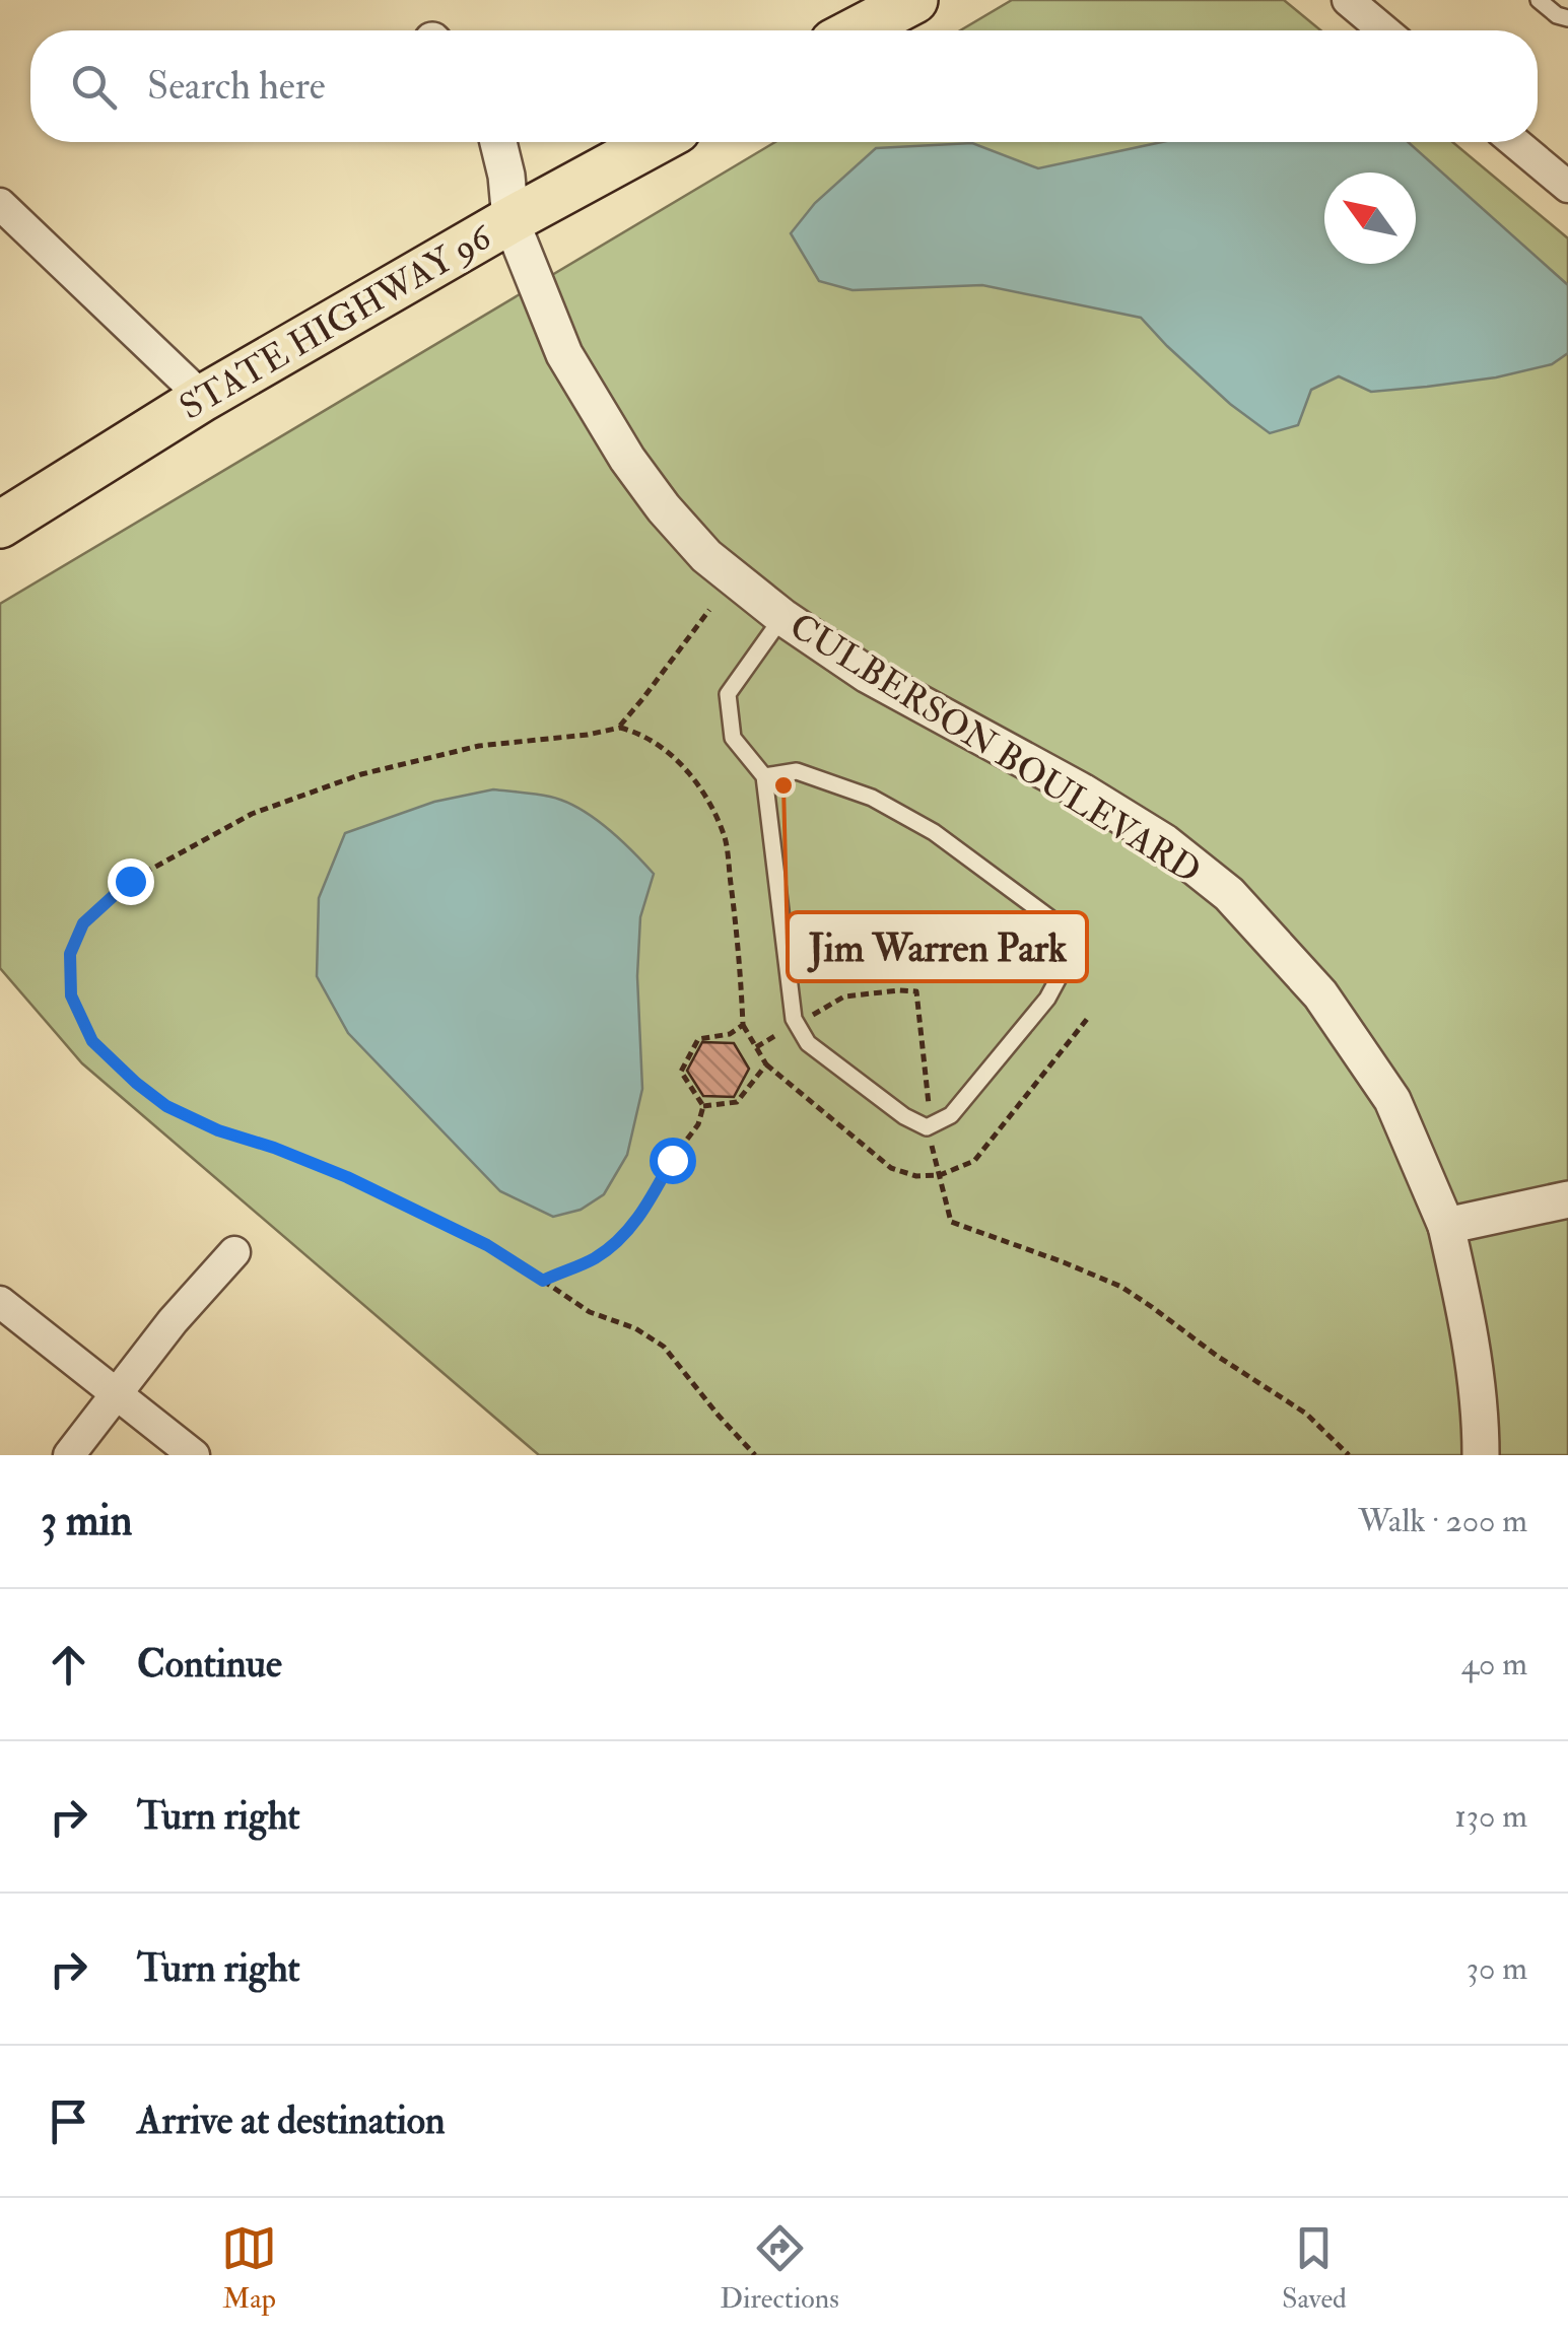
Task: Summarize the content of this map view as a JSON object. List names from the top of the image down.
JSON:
{
  "streets": {
    "main road": ["STATE HIGHWAY 96"],
    "street": ["CULBERSON BOULEVARD"]
  },
  "crossings": [
    ["STATE HIGHWAY 96", "CULBERSON BOULEVARD"]
  ],
  "places": ["Jim Warren Park"],
  "north": "top left",
  "page": {
    "search": "Search here",
    "heading": ["3 min", "Walk · 200 m"],
    "list": [
      ["Continue", "40 m"],
      ["Turn right", "130 m"],
      ["Turn right", "30 m"],
      "Arrive at destination"
    ],
    "nav": ["Map", "Directions", "Saved"]
  }
}
